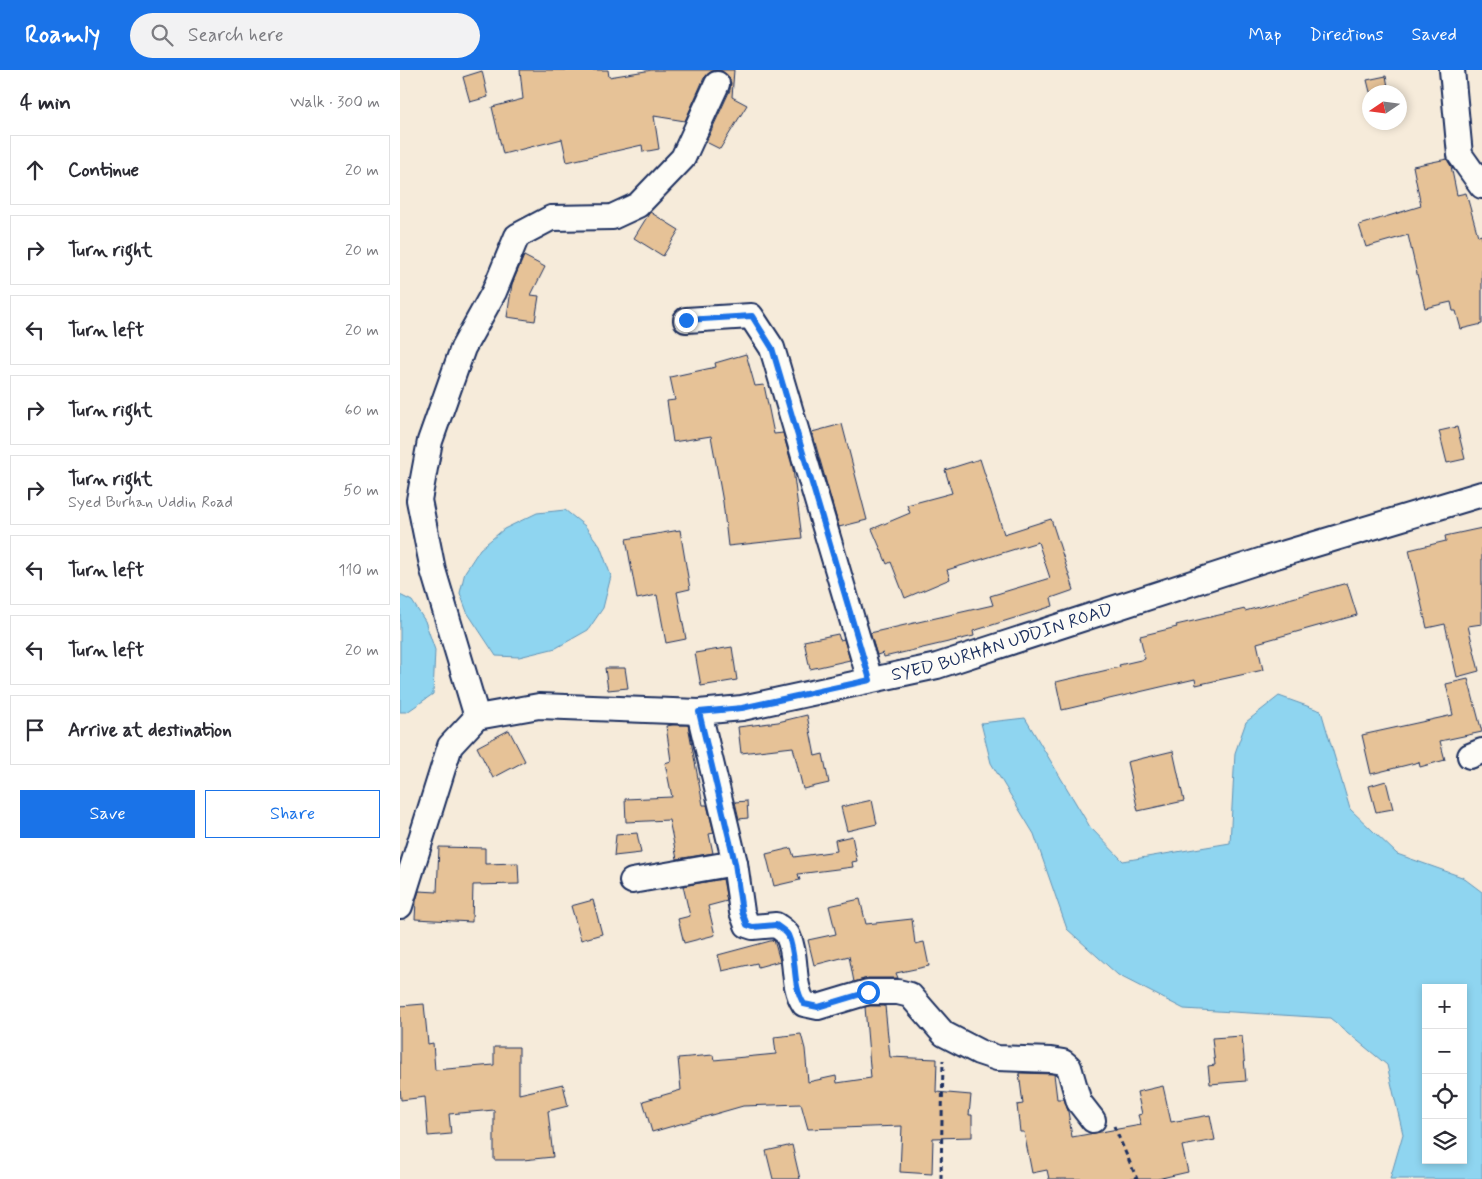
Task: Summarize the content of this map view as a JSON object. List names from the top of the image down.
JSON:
{
  "streets": {
    "street": ["SYED BURHAN UDDIN ROAD"]
  },
  "north": "left",
  "page": {
    "header": "Roamly",
    "search": "Search here",
    "nav": ["Map", "Directions", "Saved"],
    "heading": ["4 min", "Walk · 300 m"],
    "list": [
      ["Continue", "20 m"],
      ["Turn right", "20 m"],
      ["Turn left", "20 m"],
      ["Turn right", "60 m"],
      ["Turn right", "Syed Burhan Uddin Road", "50 m"],
      ["Turn left", "110 m"],
      ["Turn left", "20 m"],
      "Arrive at destination"
    ],
    "buttons": ["Save", "Share"],
    "map_buttons": ["+", "−"]
  }
}
